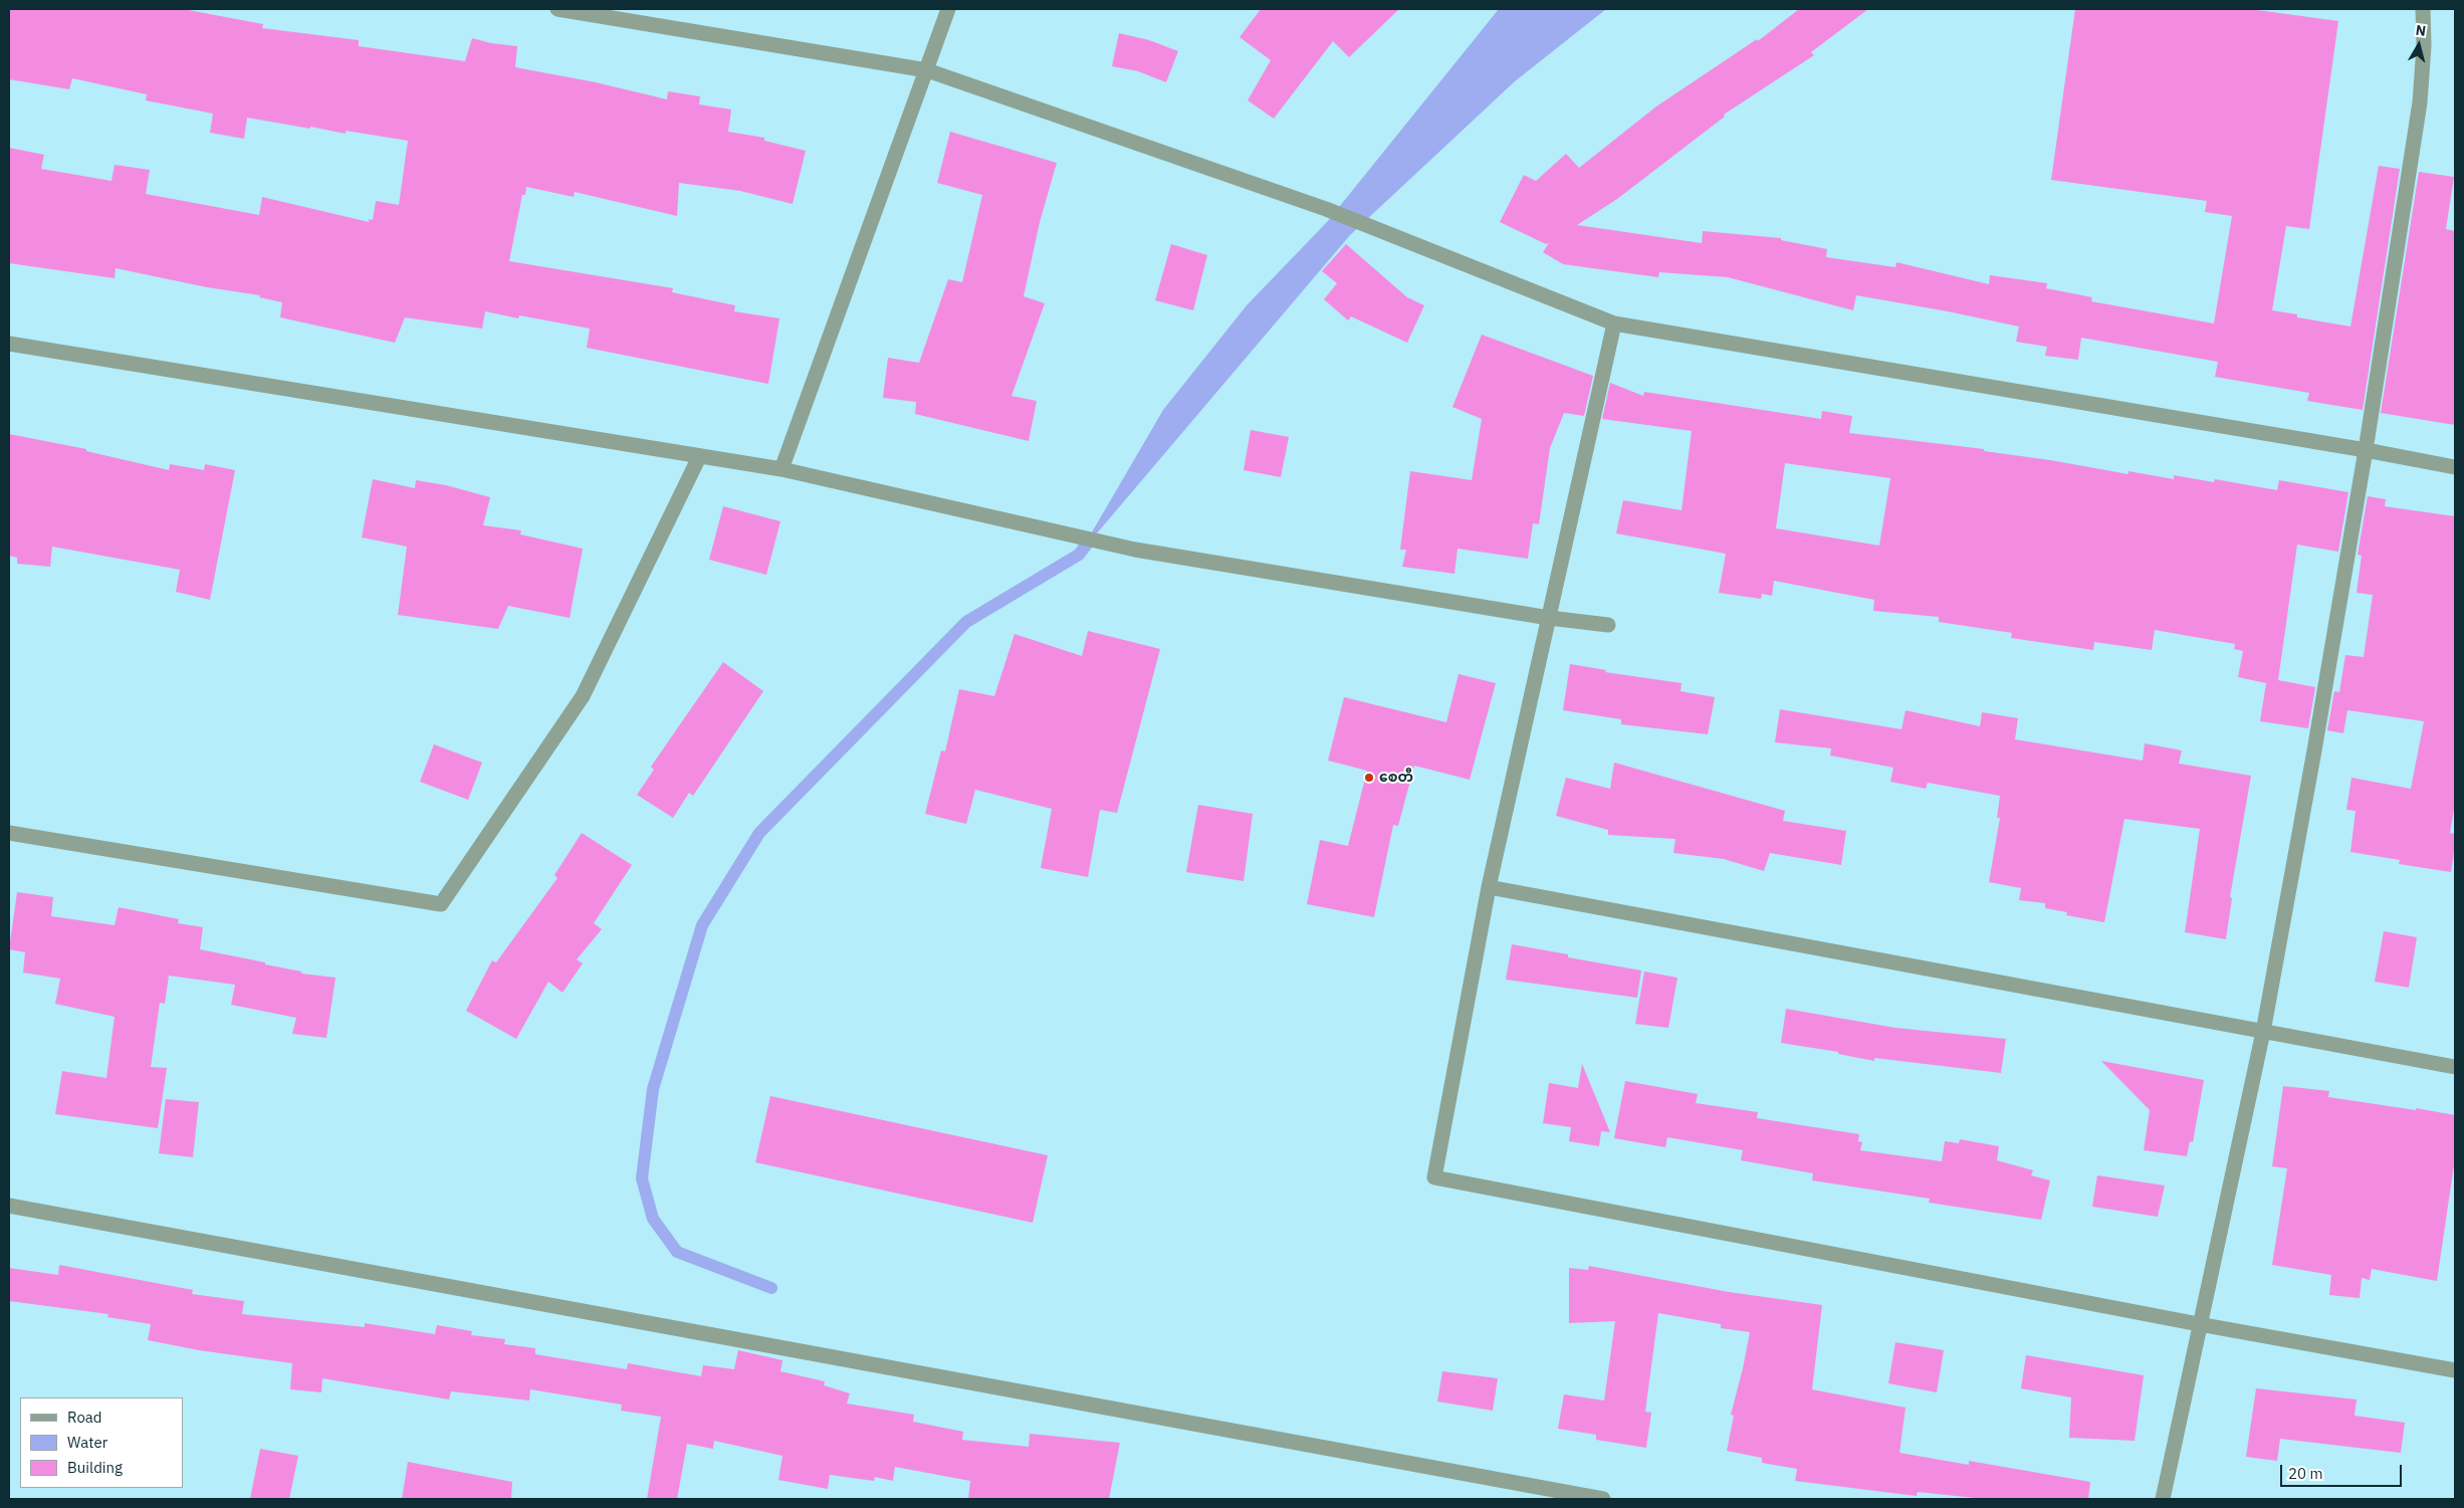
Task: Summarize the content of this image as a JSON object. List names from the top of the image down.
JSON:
{
  "places": ["စေတီ"],
  "legend": ["Road", "Water", "Building"],
  "scale_bar": "20 m",
  "north": "top"
}
